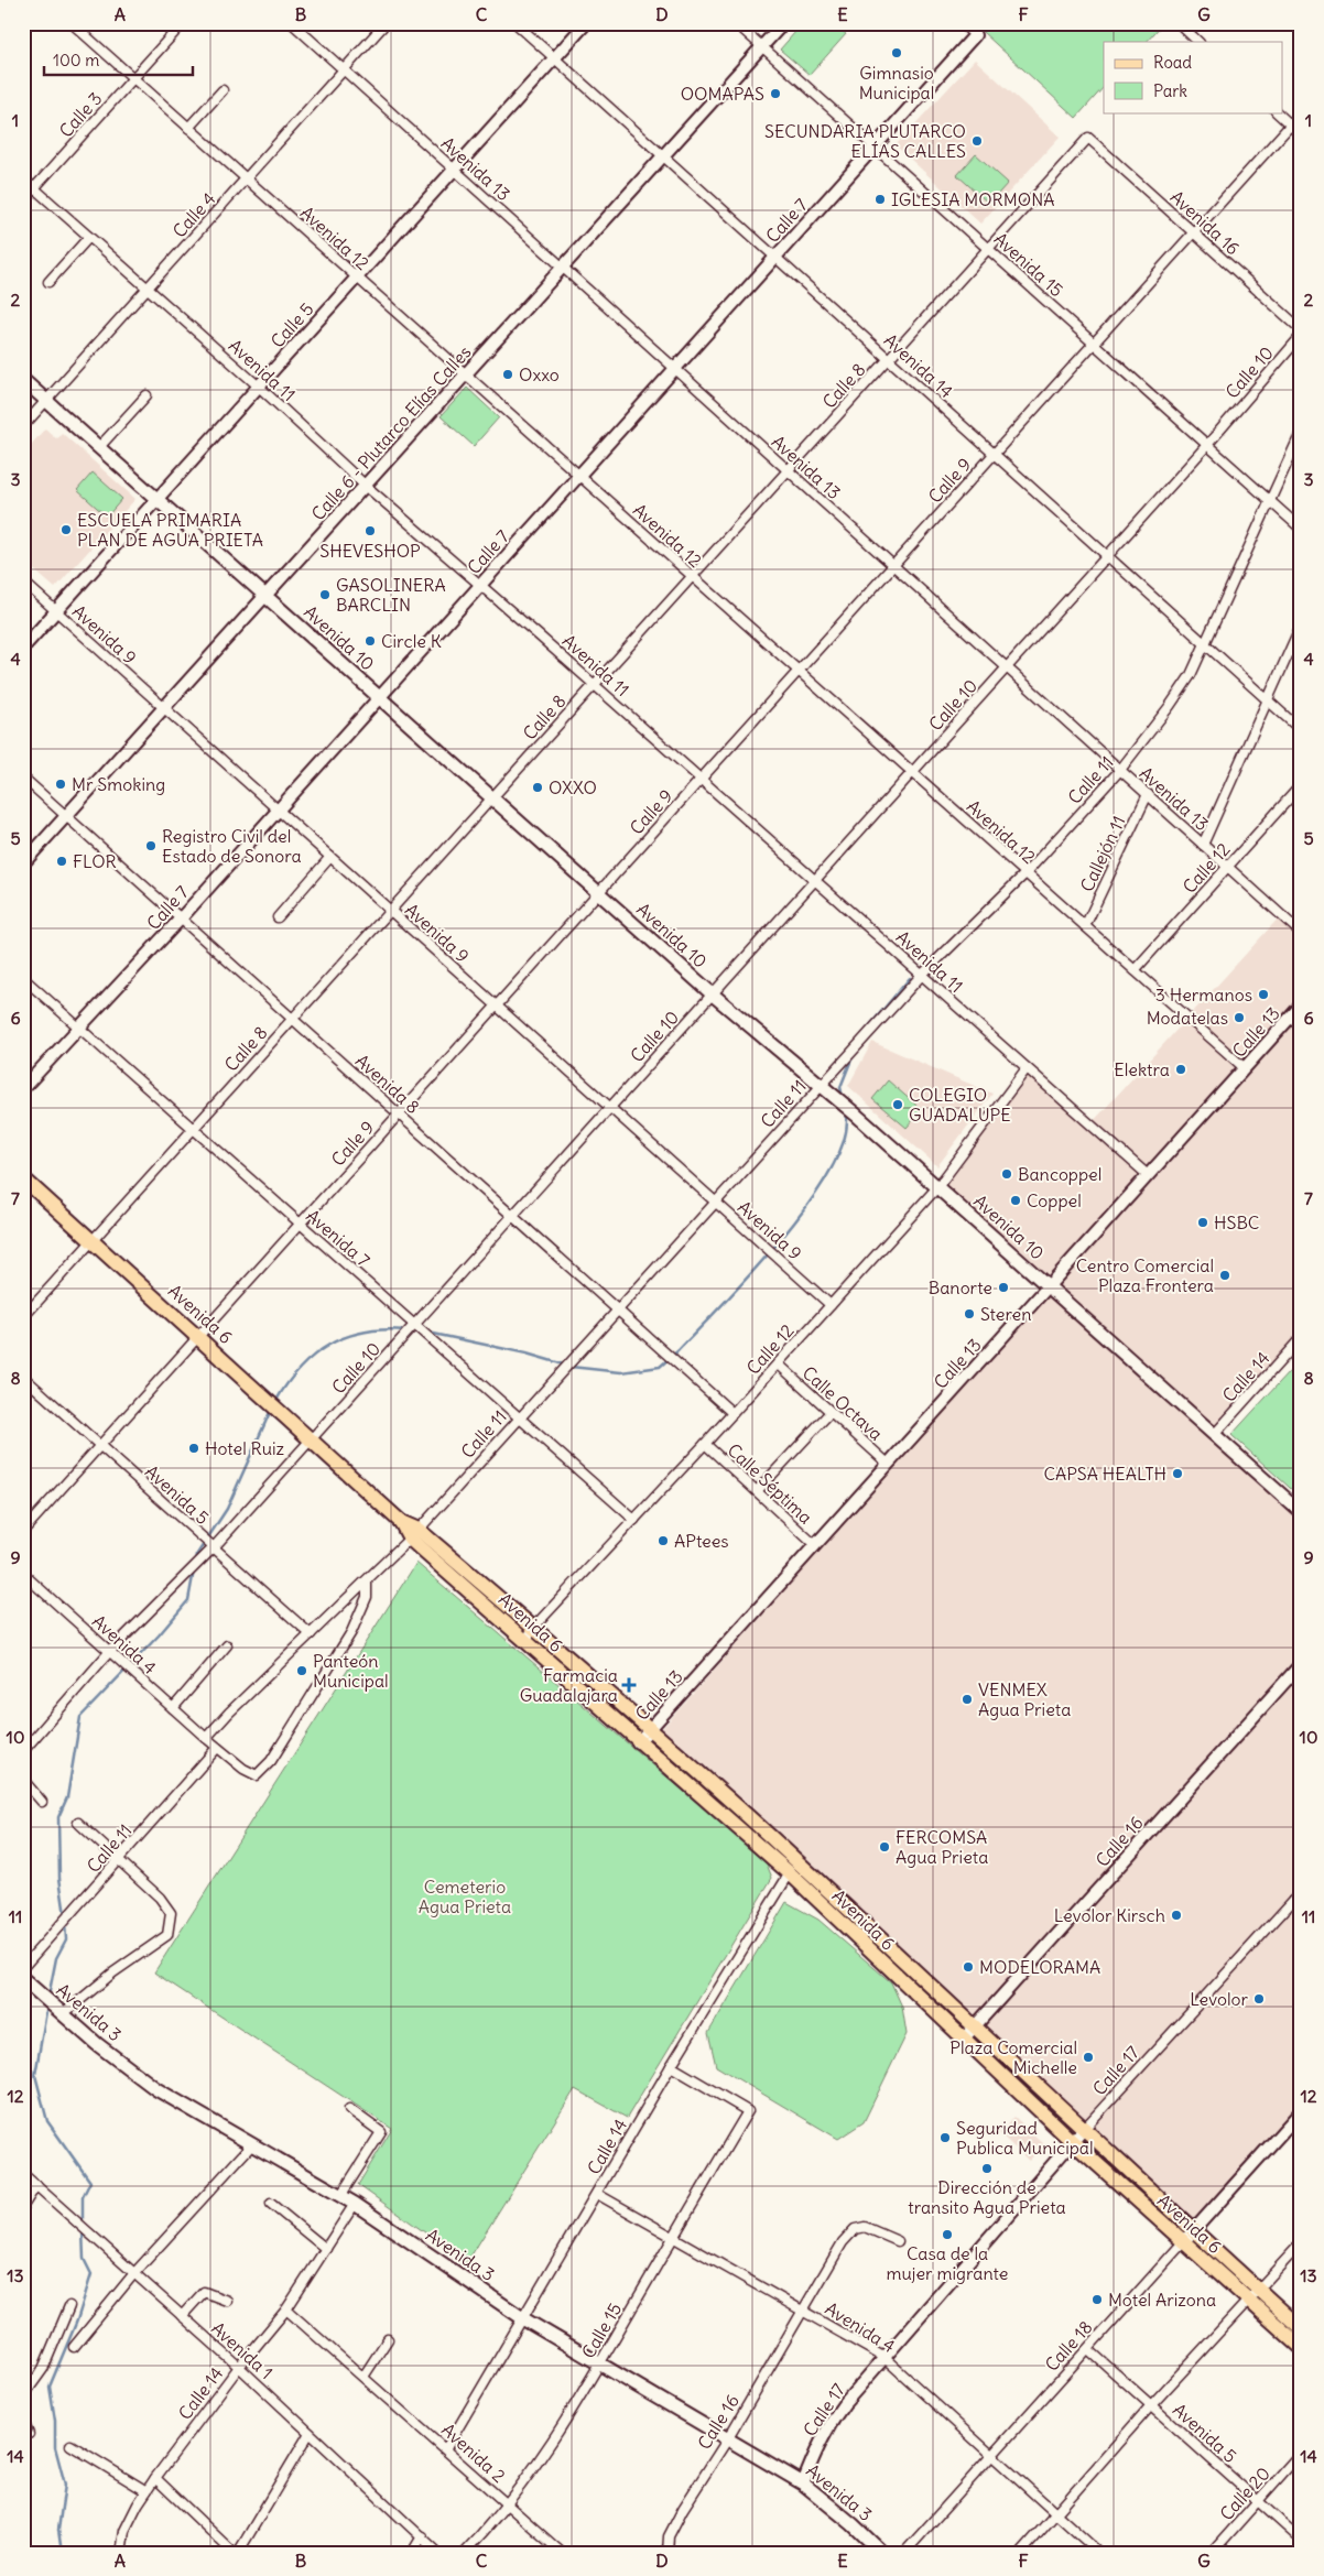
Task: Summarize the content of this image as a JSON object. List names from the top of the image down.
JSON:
{
  "streets": {
    "main road": ["Avenida 10", "Avenida 6", "Avenida 3"],
    "street": [
      "Calle 3",
      "Avenida 13",
      "Calle 4",
      "Calle 7",
      "Avenida 16",
      "Avenida 12",
      "Avenida 15",
      "Calle 5",
      "Avenida 14",
      "Avenida 11",
      "Calle 10",
      "Calle 8",
      "Calle 6 - Plutarco Elías Calles",
      "Calle 9",
      "Avenida 9",
      "Calle 11",
      "Callejón 11",
      "Calle 12",
      "Calle 13",
      "Avenida 8",
      "Avenida 7",
      "Calle 14",
      "Calle Octava",
      "Calle Séptima",
      "Avenida 5",
      "Avenida 4",
      "Calle 16",
      "Calle 17",
      "Calle 15",
      "Calle 18",
      "Avenida 1",
      "Avenida 2",
      "Calle 20"
    ]
  },
  "crossings": [
    ["Calle 3", "Avenida 12"],
    ["Calle 3", "Avenida 11"],
    ["Avenida 13", "Calle 4"],
    ["Avenida 13", "Calle 7"],
    ["Avenida 13", "Calle 5"],
    ["Avenida 13", "Calle 10"],
    ["Avenida 13", "Calle 8"],
    ["Avenida 13", "Calle 6 - Plutarco Elías Calles"],
    ["Avenida 13", "Calle 9"],
    ["Avenida 13", "Calle 11"],
    ["Avenida 13", "Callejón 11"],
    ["Avenida 13", "Calle 12"],
    ["Calle 4", "Avenida 12"],
    ["Calle 4", "Avenida 11"],
    ["Calle 4", "Avenida 10"],
    ["Calle 7", "Avenida 12"],
    ["Calle 7", "Avenida 15"],
    ["Calle 7", "Avenida 14"],
    ["Calle 7", "Avenida 11"],
    ["Calle 7", "Avenida 9"],
    ["Calle 7", "Avenida 10"],
    ["Calle 7", "Avenida 8"],
    ["Calle 7", "Avenida 7"],
    ["Avenida 16", "Calle 8"],
    ["Avenida 16", "Calle 9"],
    ["Avenida 12", "Calle 5"],
    ["Avenida 12", "Calle 10"],
    ["Avenida 12", "Calle 8"],
    ["Avenida 12", "Calle 6 - Plutarco Elías Calles"],
    ["Avenida 12", "Calle 9"],
    ["Avenida 12", "Calle 11"],
    ["Avenida 12", "Callejón 11"],
    ["Avenida 12", "Calle 12"],
    ["Avenida 12", "Calle 13"],
    ["Avenida 15", "Calle 10"],
    ["Avenida 15", "Calle 8"],
    ["Avenida 15", "Calle 6 - Plutarco Elías Calles"],
    ["Avenida 15", "Calle 9"],
    ["Avenida 15", "Calle 11"],
    ["Calle 5", "Avenida 14"],
    ["Calle 5", "Avenida 11"],
    ["Calle 5", "Avenida 9"],
    ["Calle 5", "Avenida 10"],
    ["Avenida 14", "Calle 10"],
    ["Avenida 14", "Calle 8"],
    ["Avenida 14", "Calle 6 - Plutarco Elías Calles"],
    ["Avenida 14", "Calle 9"],
    ["Avenida 14", "Calle 11"],
    ["Avenida 11", "Calle 10"],
    ["Avenida 11", "Calle 8"],
    ["Avenida 11", "Calle 6 - Plutarco Elías Calles"],
    ["Avenida 11", "Calle 9"],
    ["Avenida 11", "Calle 11"],
    ["Avenida 11", "Calle 12"],
    ["Avenida 11", "Calle 13"],
    ["Calle 10", "Avenida 9"],
    ["Calle 10", "Avenida 10"],
    ["Calle 10", "Avenida 8"],
    ["Calle 10", "Avenida 7"],
    ["Calle 10", "Avenida 6"],
    ["Calle 10", "Avenida 5"],
    ["Calle 10", "Avenida 4"],
    ["Calle 8", "Avenida 9"],
    ["Calle 8", "Avenida 10"],
    ["Calle 8", "Avenida 8"],
    ["Calle 8", "Avenida 7"],
    ["Calle 8", "Avenida 6"],
    ["Calle 6 - Plutarco Elías Calles", "Avenida 9"],
    ["Calle 6 - Plutarco Elías Calles", "Avenida 10"],
    ["Calle 6 - Plutarco Elías Calles", "Avenida 8"],
    ["Calle 9", "Avenida 9"],
    ["Calle 9", "Avenida 10"],
    ["Calle 9", "Avenida 8"],
    ["Calle 9", "Avenida 7"],
    ["Calle 9", "Avenida 6"],
    ["Calle 9", "Avenida 5"],
    ["Avenida 9", "Calle 11"],
    ["Avenida 9", "Calle 12"],
    ["Avenida 10", "Calle 11"],
    ["Avenida 10", "Calle 12"],
    ["Avenida 10", "Calle 13"],
    ["Avenida 10", "Calle 14"],
    ["Calle 11", "Avenida 8"],
    ["Calle 11", "Avenida 7"],
    ["Calle 11", "Avenida 6"],
    ["Calle 11", "Avenida 5"],
    ["Calle 11", "Avenida 4"],
    ["Calle 12", "Avenida 8"],
    ["Calle 12", "Avenida 7"],
    ["Calle 12", "Avenida 6"],
    ["Calle 12", "Calle Octava"],
    ["Calle 12", "Calle Séptima"],
    ["Calle 13", "Avenida 6"],
    ["Calle 13", "Calle Octava"],
    ["Calle 13", "Calle Séptima"],
    ["Avenida 6", "Calle 14"],
    ["Avenida 6", "Calle 16"],
    ["Avenida 6", "Calle 17"],
    ["Avenida 6", "Calle 18"],
    ["Calle 14", "Avenida 4"],
    ["Calle 14", "Avenida 3"],
    ["Calle 14", "Calle 15"],
    ["Calle 14", "Avenida 1"],
    ["Calle 14", "Avenida 2"],
    ["Avenida 5", "Calle 18"],
    ["Avenida 5", "Calle 20"],
    ["Avenida 4", "Calle 16"],
    ["Avenida 4", "Calle 17"],
    ["Avenida 4", "Calle 15"],
    ["Avenida 4", "Calle 18"],
    ["Calle 16", "Avenida 3"],
    ["Avenida 3", "Calle 17"],
    ["Avenida 3", "Calle 15"],
    ["Calle 15", "Avenida 2"]
  ],
  "parks": ["Cemeterio Agua Prieta"],
  "places": {
    "other": [
      "Gimnasio Municipal",
      "OOMAPAS",
      "SECUNDARIA PLUTARCO ELÍAS CALLES",
      "IGLESIA MORMONA",
      "Oxxo",
      "ESCUELA PRIMARIA PLAN DE AGUA PRIETA",
      "SHEVESHOP",
      "GASOLINERA BARCLIN",
      "Circle K",
      "Mr Smoking",
      "OXXO",
      "Registro Civil del Estado de Sonora",
      "FLOR",
      "3 Hermanos",
      "Modatelas",
      "Elektra",
      "COLEGIO GUADALUPE",
      "Bancoppel",
      "Coppel",
      "HSBC",
      "Centro Comercial Plaza Frontera",
      "Banorte",
      "Steren",
      "Hotel Ruiz",
      "CAPSA HEALTH",
      "APtees",
      "Panteón Municipal",
      "VENMEX Agua Prieta",
      "FERCOMSA Agua Prieta",
      "Levolor Kirsch",
      "MODELORAMA",
      "Levolor",
      "Plaza Comercial Michelle",
      "Seguridad Publica Municipal",
      "Dirección de transito Agua Prieta",
      "Casa de la mujer migrante",
      "Motel Arizona"
    ],
    "health": ["Farmacia Guadalajara"]
  },
  "legend": ["Road", "Park"],
  "scale_bar": "100 m",
  "grid": {
    "columns": [
      "A",
      "B",
      "C",
      "D",
      "E",
      "F",
      "G"
    ],
    "rows": [
      "1",
      "2",
      "3",
      "4",
      "5",
      "6",
      "7",
      "8",
      "9",
      "10",
      "11",
      "12",
      "13",
      "14"
    ]
  }
}
